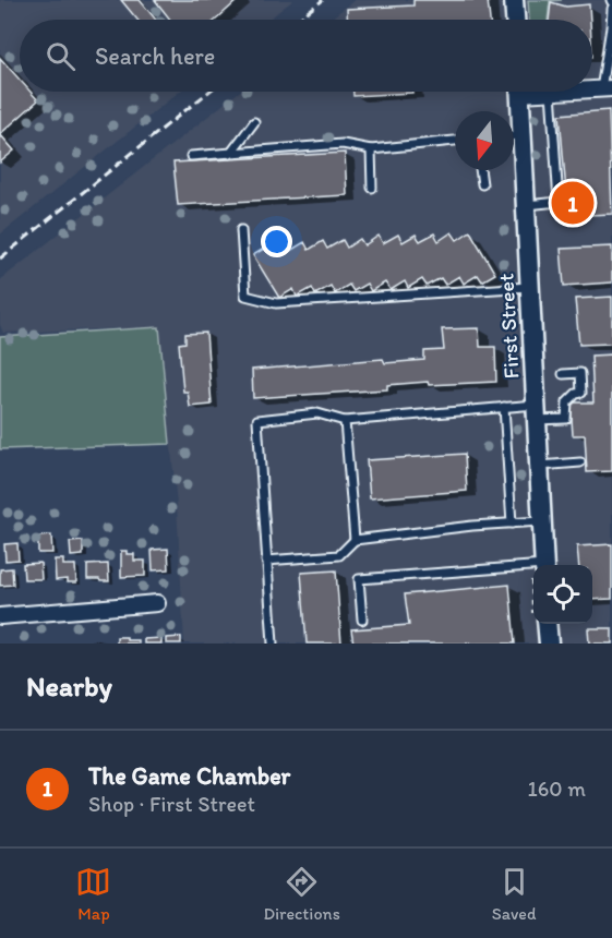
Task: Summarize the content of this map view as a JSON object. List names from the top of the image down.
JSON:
{
  "streets": {
    "street": ["First Street"]
  },
  "north": "bottom",
  "page": {
    "search": "Search here",
    "pins": "1",
    "heading": "Nearby",
    "list": [
      {
        "mark": "1",
        "name": "The Game Chamber",
        "note": "Shop · First Street",
        "value": "160 m"
      }
    ],
    "nav": ["Map", "Directions", "Saved"]
  }
}
